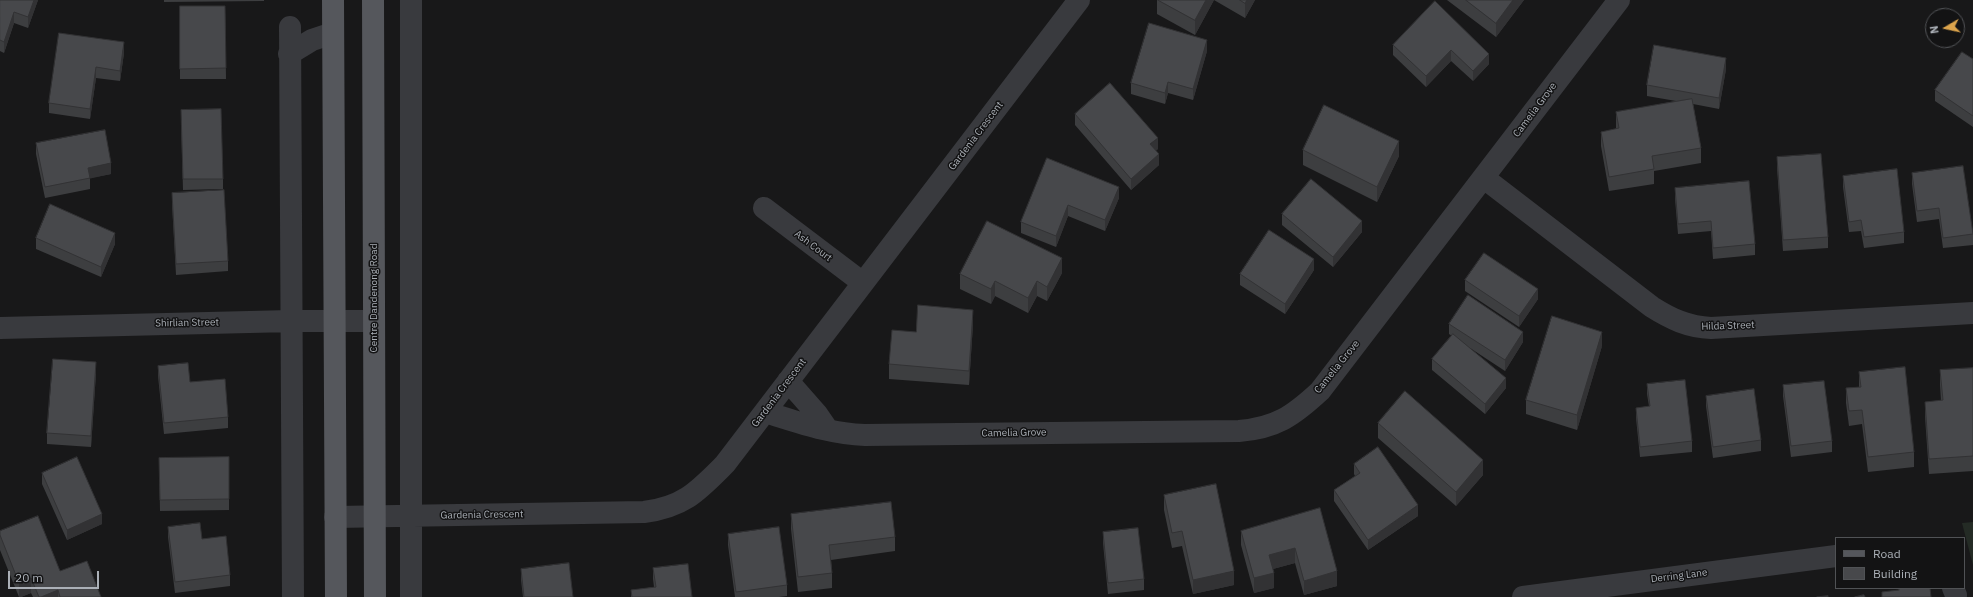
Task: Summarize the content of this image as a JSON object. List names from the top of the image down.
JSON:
{
  "streets": {
    "main road": ["Centre Dandenong Road"],
    "street": [
      "Camelia Grove",
      "Gardenia Crescent",
      "Ash Court",
      "Shirlian Street",
      "Hilda Street",
      "Derring Lane"
    ]
  },
  "crossings": [
    ["Camelia Grove", "Gardenia Crescent"],
    ["Camelia Grove", "Hilda Street"],
    ["Gardenia Crescent", "Ash Court"],
    ["Gardenia Crescent", "Centre Dandenong Road"],
    ["Centre Dandenong Road", "Shirlian Street"]
  ],
  "legend": ["Road", "Building"],
  "scale_bar": "20 m",
  "north": "left"
}
